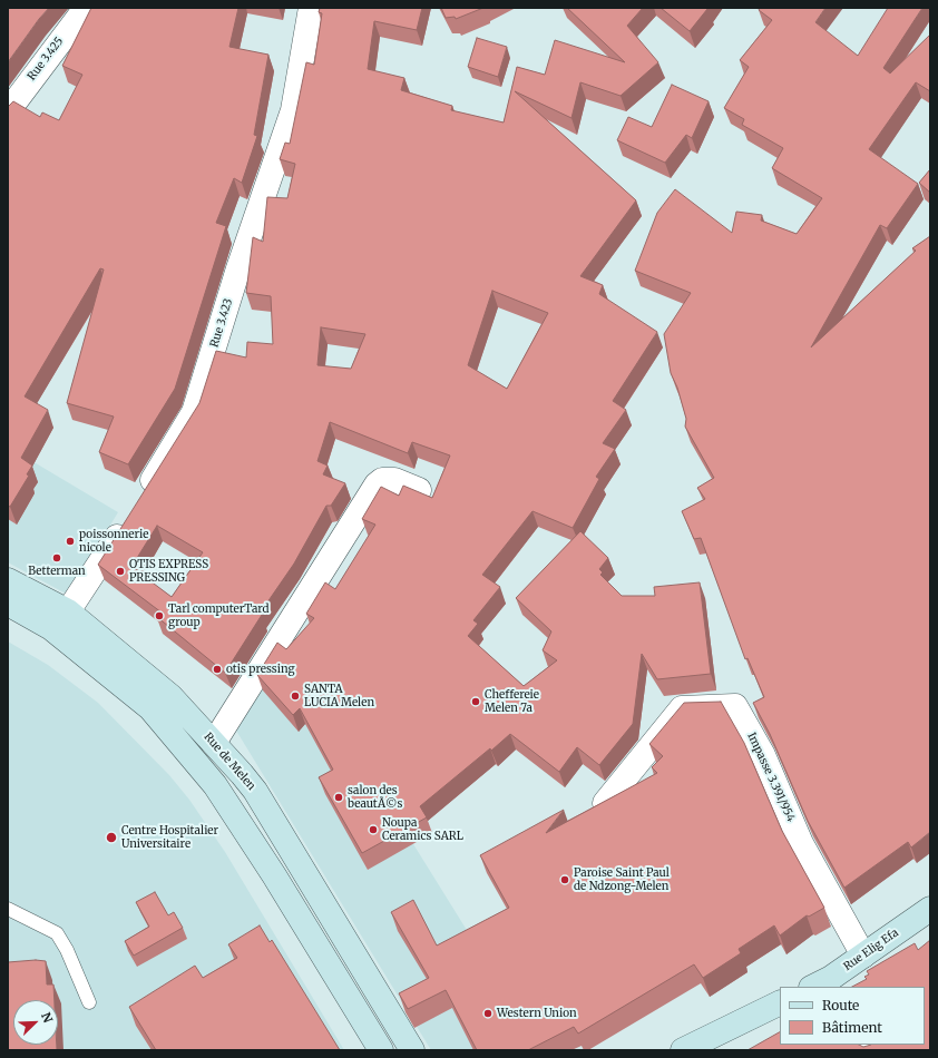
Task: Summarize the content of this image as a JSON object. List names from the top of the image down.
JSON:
{
  "streets": {
    "main road": ["Rue de Melen", "Rue Elig Efa"],
    "street": ["Rue 3.425", "Rue 3.423", "Impasse 3.391/954"]
  },
  "crossings": [
    ["Impasse 3.391/954", "Rue Elig Efa"]
  ],
  "places": [
    "poissonnerie nicole",
    "Betterman",
    "OTIS EXPRESS PRESSING",
    "Tarl computerTard group",
    "otis pressing",
    "SANTA LUCIA Melen",
    "Cheffereie Melen 7a",
    "salon des beautÃ©s",
    "Noupa Ceramics SARL",
    "Centre Hospitalier Universitaire",
    "Paroise Saint Paul de Ndzong-Melen",
    "Western Union"
  ],
  "legend": ["Route", "Bâtiment"],
  "north": "top right"
}
